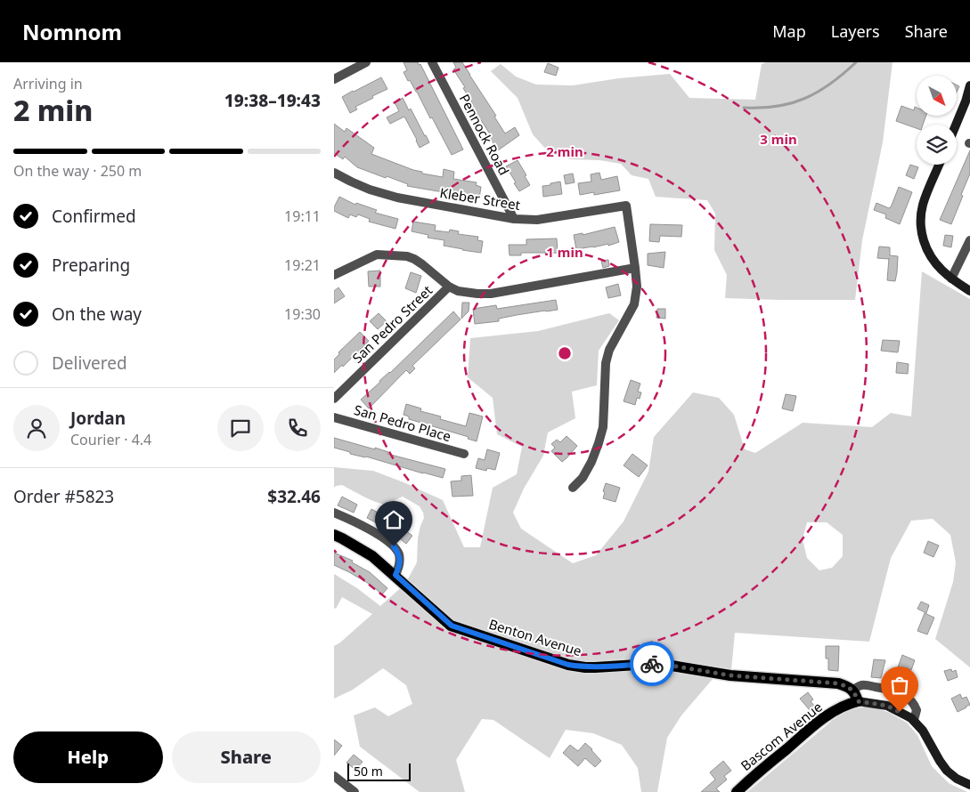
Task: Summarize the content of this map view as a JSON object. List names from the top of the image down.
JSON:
{
  "streets": {
    "main road": ["Benton Avenue", "Bascom Avenue"],
    "street": [
      "Pennock Road",
      "Kleber Street",
      "San Pedro Street",
      "San Pedro Place"
    ]
  },
  "crossings": [
    ["Pennock Road", "Kleber Street"]
  ],
  "scale_bar": "50 m",
  "north": "bottom right",
  "page": {
    "header": "Nomnom",
    "nav": ["Map", "Layers", "Share"],
    "heading": ["2 min", "Arriving in", "19:38–19:43"],
    "panel": [
      "Jordan",
      "Courier · 4.4",
      "Order #5823",
      "$32.46"
    ],
    "bar": "On the way · 250 m",
    "list": [
      ["Confirmed", "19:11"],
      ["Preparing", "19:21"],
      ["On the way", "19:30"],
      "Delivered"
    ],
    "buttons": ["Help", "Share"],
    "scale": "50 m"
  },
  "rings": ["3 min", "2 min", "1 min"]
}
